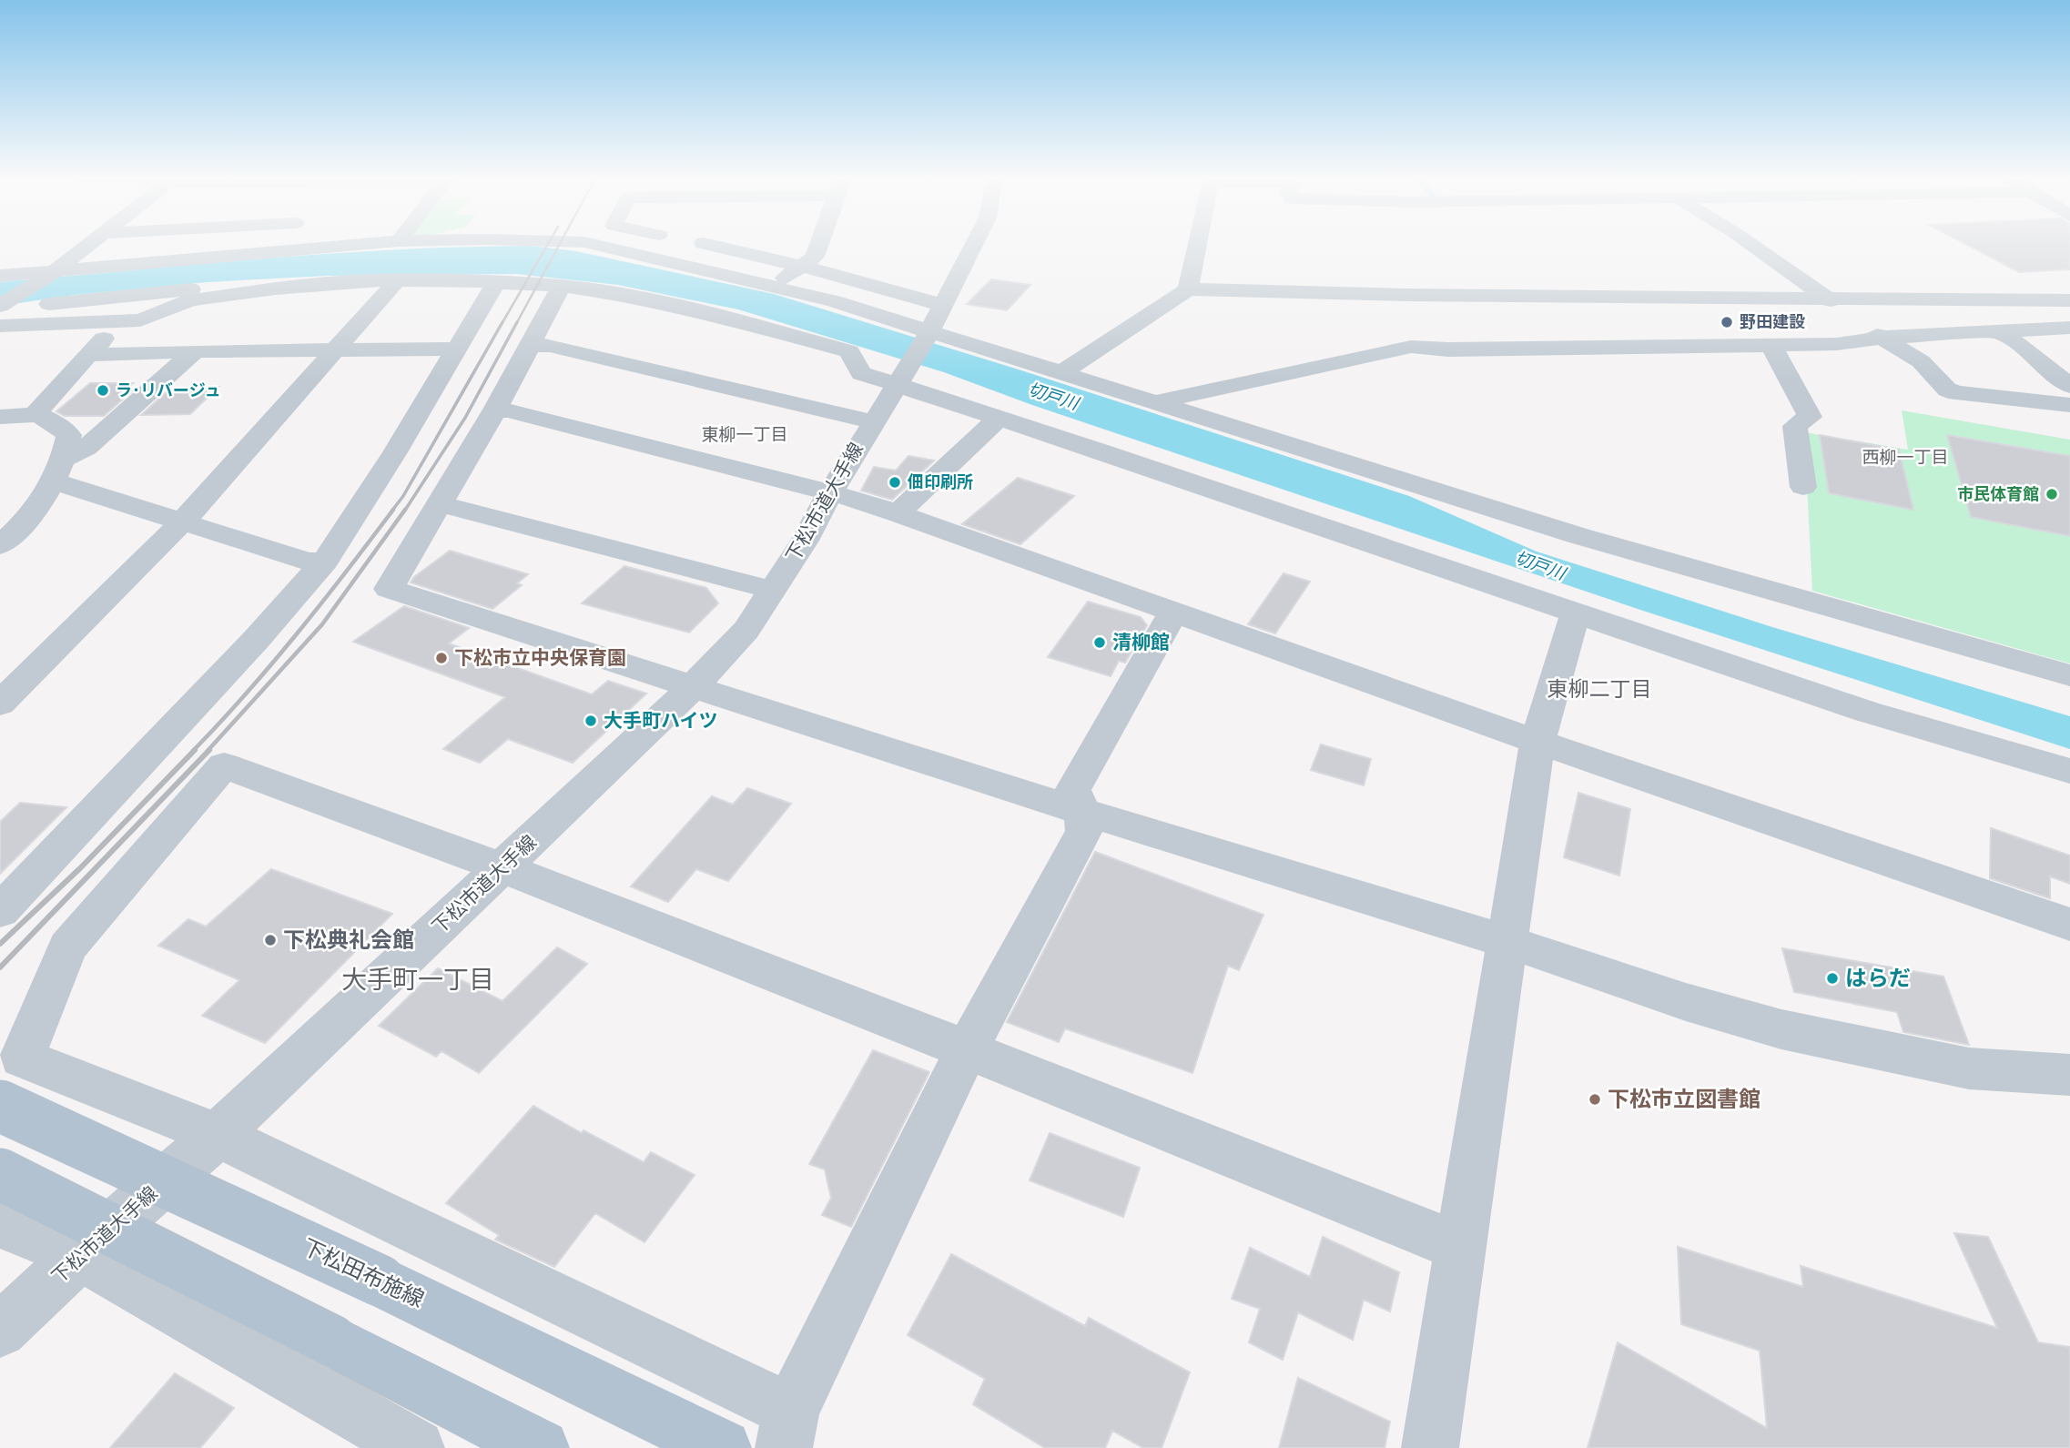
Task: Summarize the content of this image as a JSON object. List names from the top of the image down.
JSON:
{
  "streets": {
    "main road": ["下松田布施線"],
    "street": ["下松市道大手線"]
  },
  "districts": [
    "東柳一丁目",
    "西柳一丁目",
    "東柳二丁目",
    "大手町一丁目"
  ],
  "water": ["切戸川"],
  "places": [
    "野田建設",
    "ラ･リバージュ",
    "佃印刷所",
    "市民体育館",
    "清柳館",
    "下松市立中央保育園",
    "大手町ハイツ",
    "下松典礼会館",
    "はらだ",
    "下松市立図書館"
  ]
}
